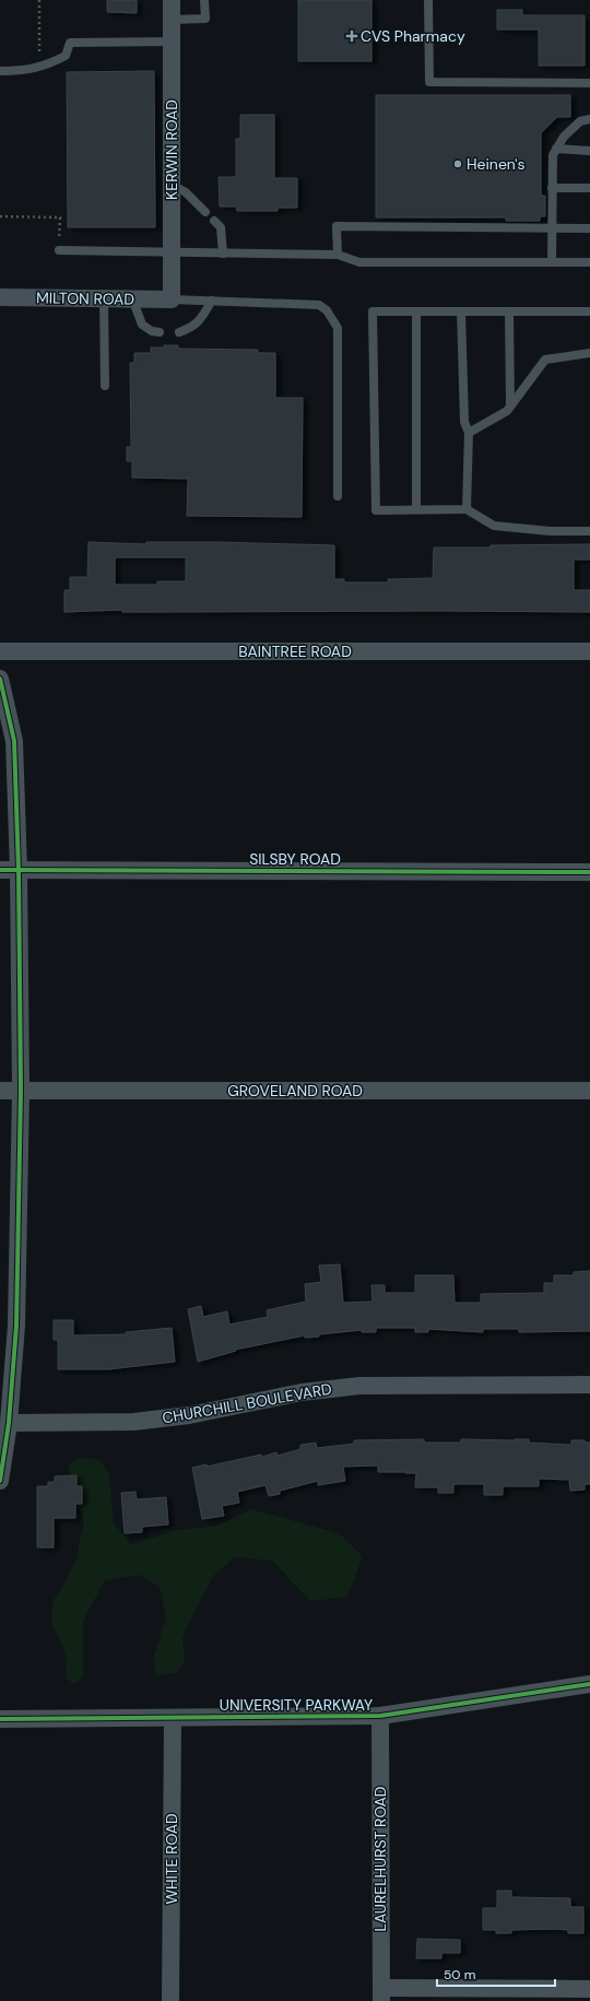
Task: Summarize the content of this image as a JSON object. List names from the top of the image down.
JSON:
{
  "streets": {
    "street": [
      "KERWIN ROAD",
      "MILTON ROAD",
      "BAINTREE ROAD",
      "SILSBY ROAD",
      "GROVELAND ROAD",
      "CHURCHILL BOULEVARD",
      "UNIVERSITY PARKWAY",
      "WHITE ROAD",
      "LAURELHURST ROAD"
    ]
  },
  "crossings": [
    ["KERWIN ROAD", "MILTON ROAD"],
    ["UNIVERSITY PARKWAY", "WHITE ROAD"],
    ["UNIVERSITY PARKWAY", "LAURELHURST ROAD"]
  ],
  "places": {
    "health": ["CVS Pharmacy"],
    "other": ["Heinen's"]
  },
  "scale_bar": "50 m"
}
